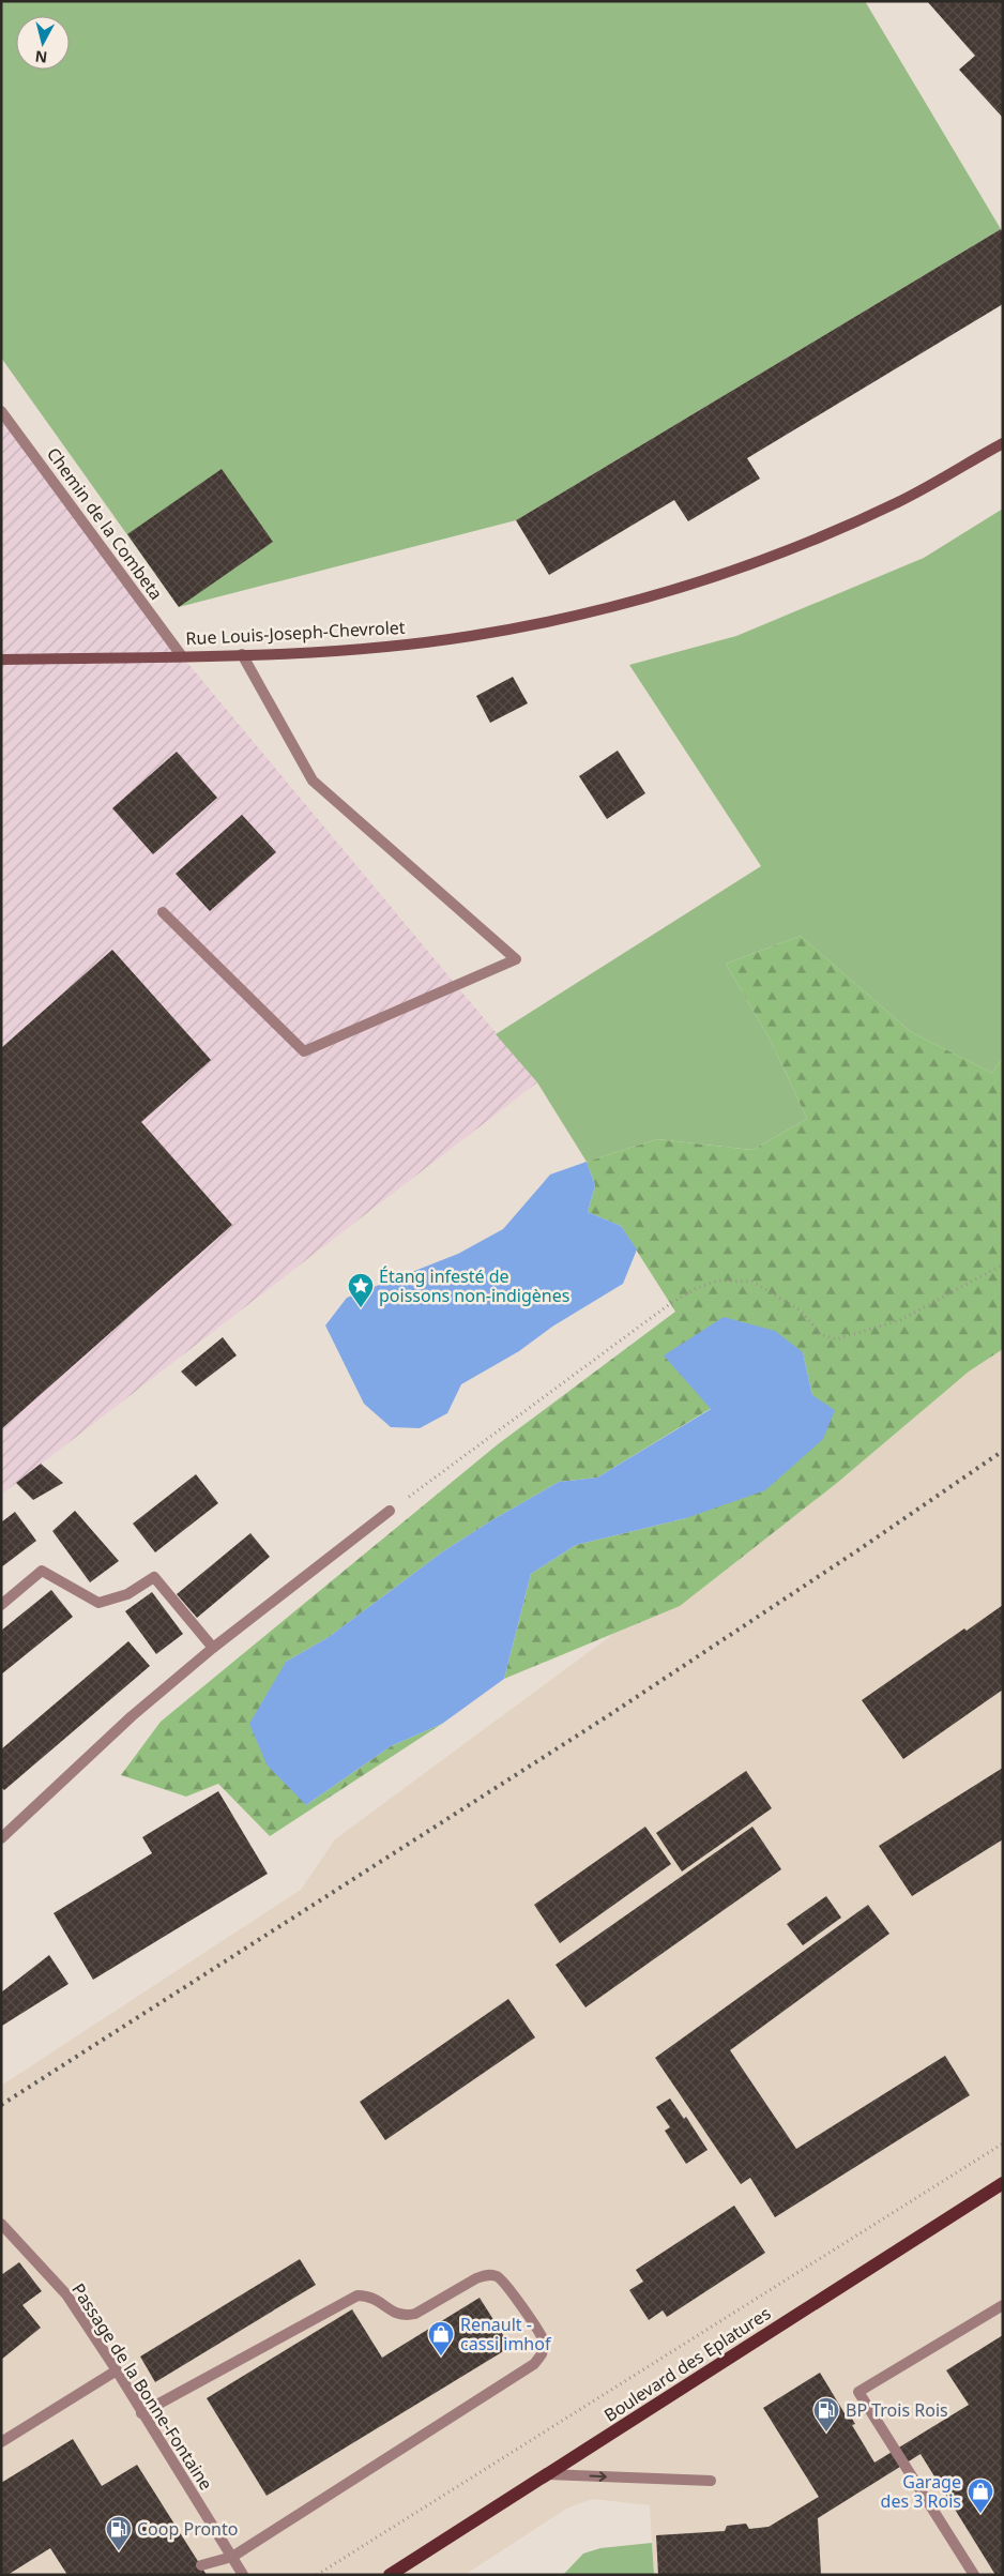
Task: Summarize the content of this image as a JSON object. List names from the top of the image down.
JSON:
{
  "streets": {
    "main road": ["Rue Louis-Joseph-Chevrolet", "Boulevard des Eplatures"],
    "street": ["Chemin de la Combeta", "Passage de la Bonne-Fontaine"]
  },
  "crossings": [
    ["Chemin de la Combeta", "Rue Louis-Joseph-Chevrolet"]
  ],
  "places": {
    "place": ["Étang infesté de poissons non-indigènes"],
    "shop": ["Renault - cassi imhof", "Garage des 3 Rois"],
    "fuel station": ["BP Trois Rois", "Coop Pronto"]
  },
  "north": "bottom"
}
